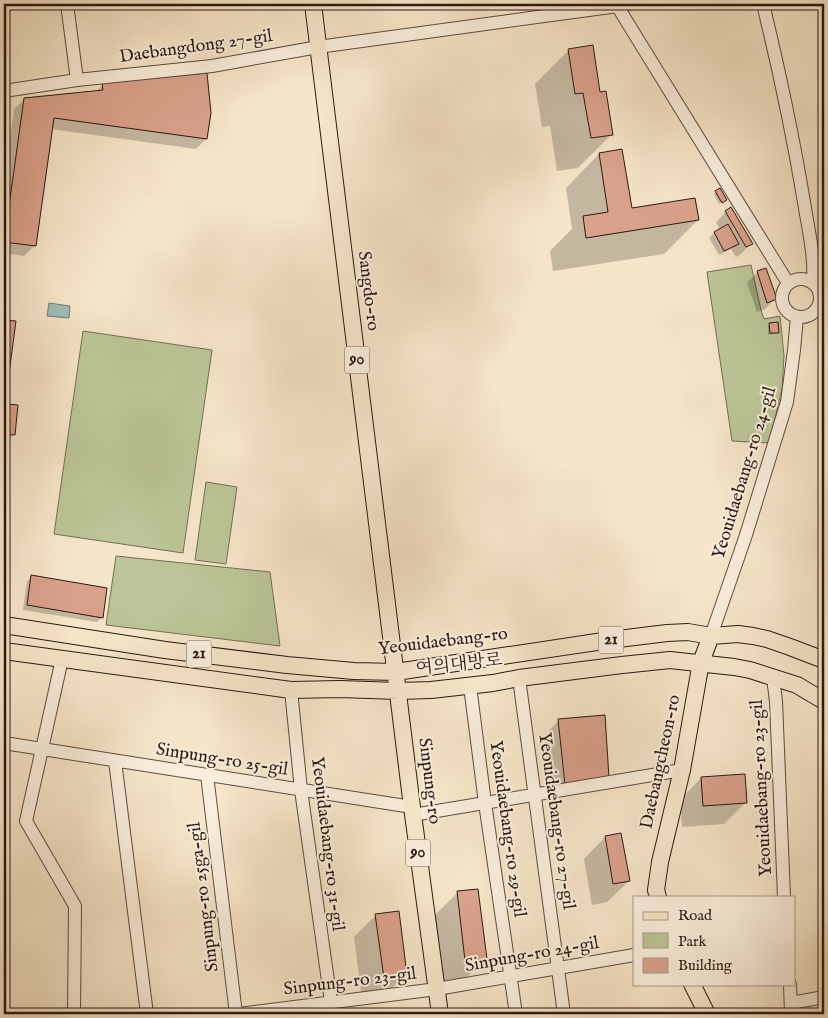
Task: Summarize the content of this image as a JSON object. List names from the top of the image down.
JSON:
{
  "streets": {
    "main road": [
      "Sangdo-ro",
      "90",
      "21",
      "Yeouidaebang-ro",
      "여의대방로",
      "Daebangcheon-ro",
      "Sinpung-ro"
    ],
    "street": [
      "Daebangdong 27-gil",
      "Yeouidaebang-ro 24-gil",
      "Sinpung-ro 25-gil",
      "Yeouidaebang-ro 23-gil",
      "Yeouidaebang-ro 27-gil",
      "Yeouidaebang-ro 29-gil",
      "Yeouidaebang-ro 31-gil",
      "Sinpung-ro 25ga-gil",
      "Sinpung-ro 24-gil",
      "Sinpung-ro 23-gil"
    ]
  },
  "crossings": [
    ["Daebangdong 27-gil", "Sangdo-ro"],
    ["Sangdo-ro", "Yeouidaebang-ro"],
    ["Sangdo-ro", "Sinpung-ro"],
    ["Yeouidaebang-ro 24-gil", "Yeouidaebang-ro"],
    ["Yeouidaebang-ro 24-gil", "Daebangcheon-ro"],
    ["Yeouidaebang-ro", "Daebangcheon-ro"],
    ["Yeouidaebang-ro", "Sinpung-ro"],
    ["여의대방로", "Daebangcheon-ro"],
    ["여의대방로", "Sinpung-ro"],
    ["여의대방로", "Yeouidaebang-ro 23-gil"],
    ["여의대방로", "Yeouidaebang-ro 27-gil"],
    ["여의대방로", "Yeouidaebang-ro 29-gil"],
    ["여의대방로", "Yeouidaebang-ro 31-gil"],
    ["Sinpung-ro 25-gil", "Daebangcheon-ro"],
    ["Sinpung-ro 25-gil", "Sinpung-ro"],
    ["Sinpung-ro 25-gil", "Yeouidaebang-ro 27-gil"],
    ["Sinpung-ro 25-gil", "Yeouidaebang-ro 29-gil"],
    ["Sinpung-ro 25-gil", "Yeouidaebang-ro 31-gil"],
    ["Sinpung-ro 25-gil", "Sinpung-ro 25ga-gil"],
    ["Sinpung-ro", "Sinpung-ro 24-gil"],
    ["Sinpung-ro", "Sinpung-ro 23-gil"],
    ["Yeouidaebang-ro 27-gil", "Sinpung-ro 24-gil"],
    ["Yeouidaebang-ro 29-gil", "Sinpung-ro 24-gil"],
    ["Yeouidaebang-ro 31-gil", "Sinpung-ro 23-gil"],
    ["Sinpung-ro 25ga-gil", "Sinpung-ro 23-gil"],
    ["Sinpung-ro 24-gil", "Sinpung-ro 23-gil"]
  ],
  "legend": ["Road", "Park", "Building"]
}
